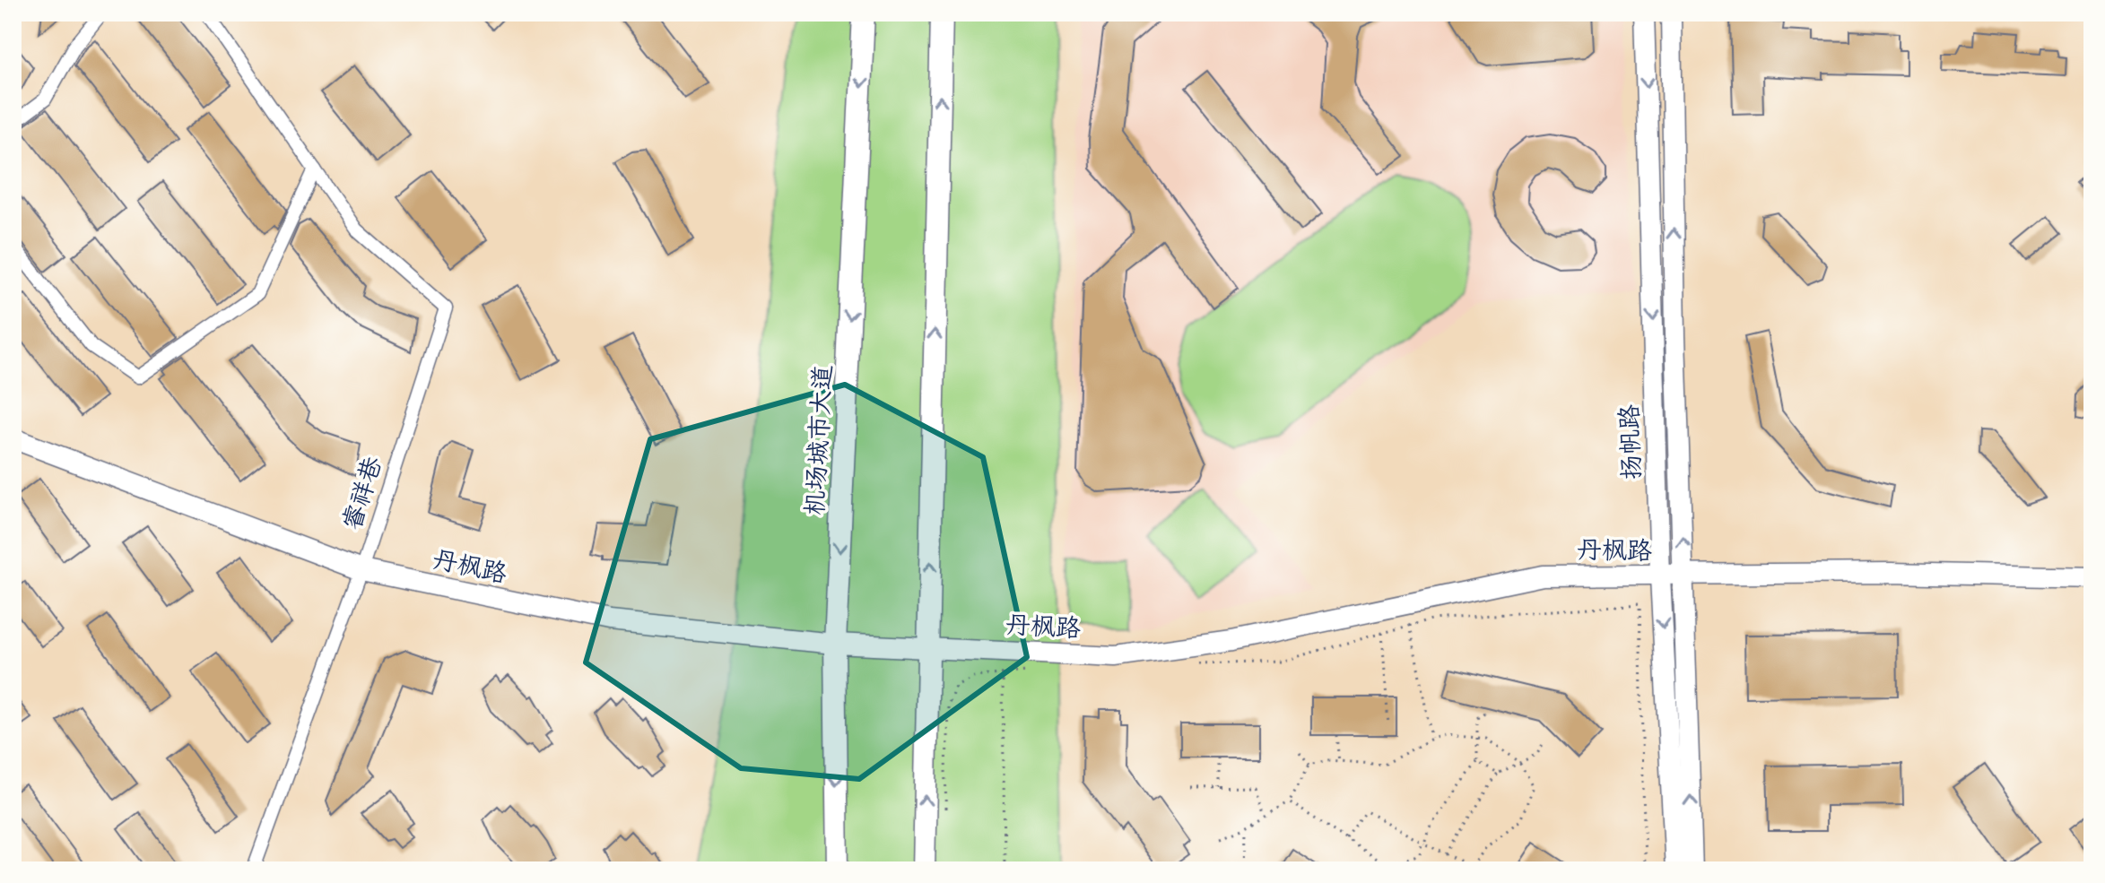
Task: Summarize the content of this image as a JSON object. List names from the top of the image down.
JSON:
{
  "streets": {
    "main road": ["机场城市大道"],
    "street": ["扬帆路", "睿祥巷", "丹枫路"]
  },
  "crossings": [
    ["机场城市大道", "丹枫路"],
    ["扬帆路", "丹枫路"],
    ["睿祥巷", "丹枫路"]
  ]
}
